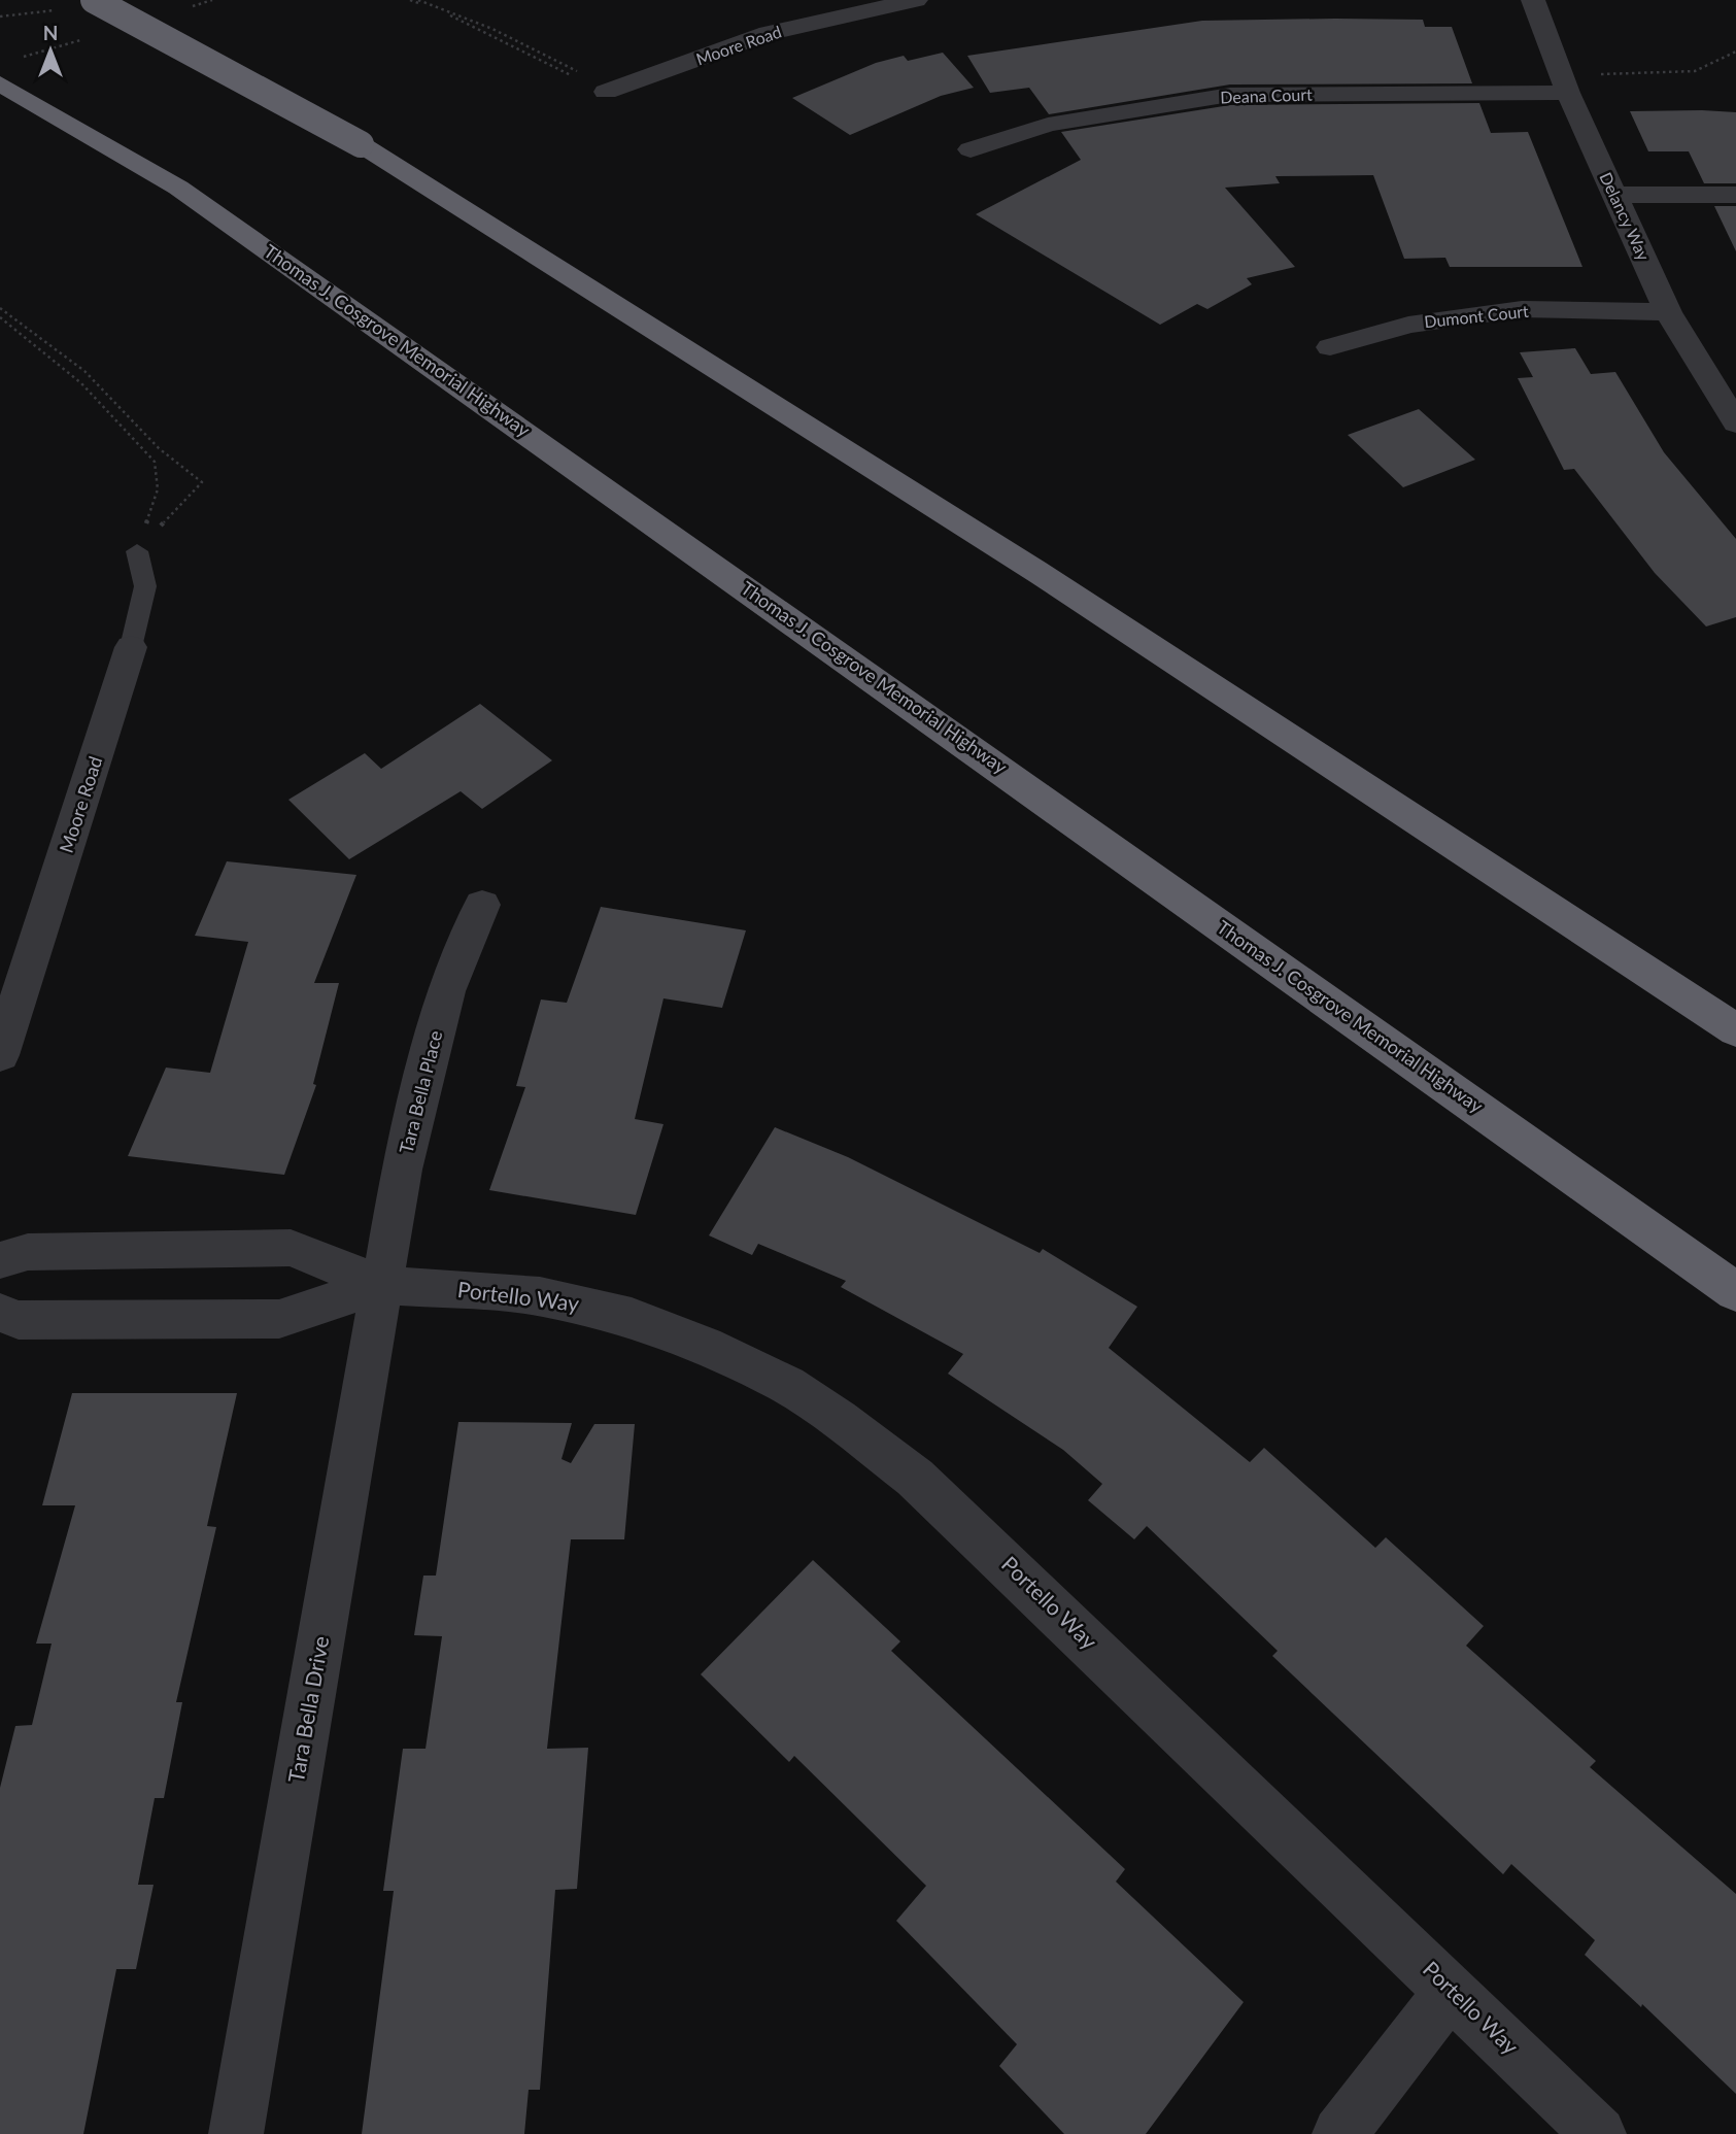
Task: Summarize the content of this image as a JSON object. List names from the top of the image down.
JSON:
{
  "streets": {
    "highway": ["Thomas J. Cosgrove Memorial Highway"],
    "street": [
      "Moore Road",
      "Deana Court",
      "Delancy Way",
      "Dumont Court",
      "Tara Bella Place",
      "Portello Way",
      "Tara Bella Drive"
    ]
  },
  "crossings": [
    ["Deana Court", "Delancy Way"],
    ["Delancy Way", "Dumont Court"],
    ["Tara Bella Place", "Portello Way"],
    ["Tara Bella Place", "Tara Bella Drive"],
    ["Portello Way", "Tara Bella Drive"]
  ],
  "north": "top"
}
